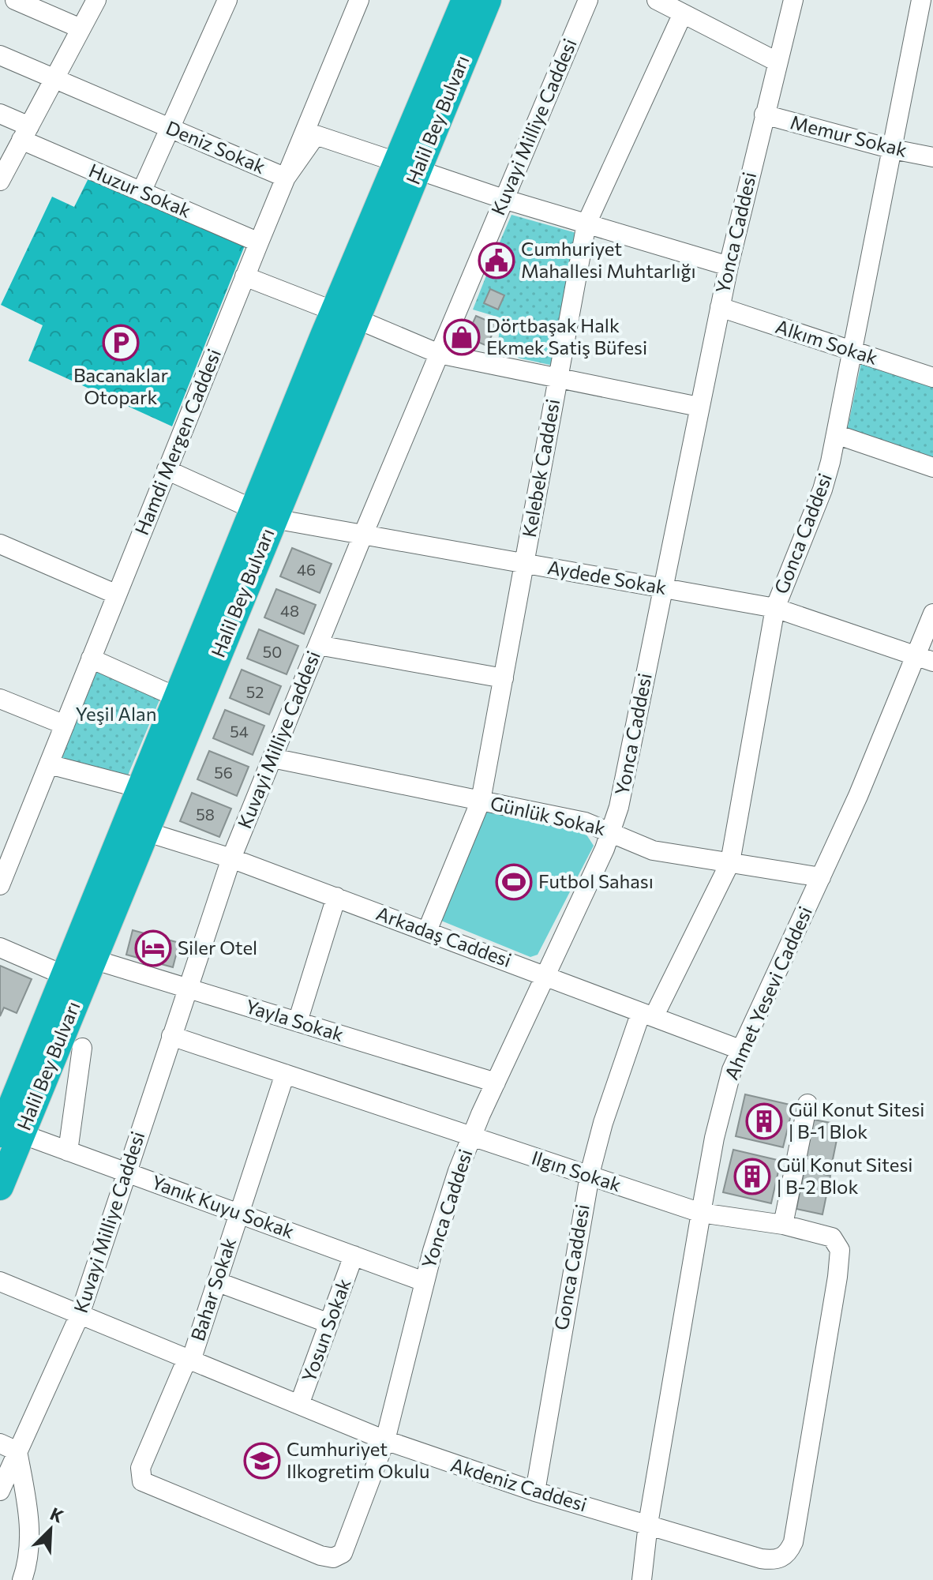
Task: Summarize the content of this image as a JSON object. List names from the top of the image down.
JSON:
{
  "streets": {
    "highway": ["Halil Bey Bulvarı"],
    "street": [
      "Kuvayi Milliye Caddesi",
      "Memur Sokak",
      "Deniz Sokak",
      "Huzur Sokak",
      "Yonca Caddesi",
      "Alkım Sokak",
      "Hamdi Mergen Caddesi",
      "Kelebek Caddesi",
      "Gonca Caddesi",
      "Aydede Sokak",
      "Günlük Sokak",
      "Arkadaş Caddesi",
      "Ahmet Yesevi Caddesi",
      "Yayla Sokak",
      "Ilgın Sokak",
      "Yanık Kuyu Sokak",
      "Bahar Sokak",
      "Yosun Sokak",
      "Akdeniz Caddesi"
    ]
  },
  "crossings": [
    ["Halil Bey Bulvarı", "Deniz Sokak"],
    ["Halil Bey Bulvarı", "Aydede Sokak"],
    ["Halil Bey Bulvarı", "Arkadaş Caddesi"],
    ["Halil Bey Bulvarı", "Yayla Sokak"],
    ["Halil Bey Bulvarı", "Yanık Kuyu Sokak"],
    ["Kuvayi Milliye Caddesi", "Aydede Sokak"],
    ["Kuvayi Milliye Caddesi", "Günlük Sokak"],
    ["Kuvayi Milliye Caddesi", "Arkadaş Caddesi"],
    ["Kuvayi Milliye Caddesi", "Yayla Sokak"],
    ["Kuvayi Milliye Caddesi", "Ilgın Sokak"],
    ["Kuvayi Milliye Caddesi", "Yanık Kuyu Sokak"],
    ["Kuvayi Milliye Caddesi", "Akdeniz Caddesi"],
    ["Memur Sokak", "Yonca Caddesi"],
    ["Memur Sokak", "Gonca Caddesi"],
    ["Deniz Sokak", "Hamdi Mergen Caddesi"],
    ["Huzur Sokak", "Hamdi Mergen Caddesi"],
    ["Yonca Caddesi", "Alkım Sokak"],
    ["Yonca Caddesi", "Aydede Sokak"],
    ["Yonca Caddesi", "Günlük Sokak"],
    ["Yonca Caddesi", "Arkadaş Caddesi"],
    ["Yonca Caddesi", "Yayla Sokak"],
    ["Yonca Caddesi", "Ilgın Sokak"],
    ["Yonca Caddesi", "Yanık Kuyu Sokak"],
    ["Yonca Caddesi", "Bahar Sokak"],
    ["Yonca Caddesi", "Akdeniz Caddesi"],
    ["Alkım Sokak", "Gonca Caddesi"],
    ["Hamdi Mergen Caddesi", "Aydede Sokak"],
    ["Kelebek Caddesi", "Aydede Sokak"],
    ["Kelebek Caddesi", "Günlük Sokak"],
    ["Kelebek Caddesi", "Arkadaş Caddesi"],
    ["Gonca Caddesi", "Aydede Sokak"],
    ["Gonca Caddesi", "Günlük Sokak"],
    ["Gonca Caddesi", "Arkadaş Caddesi"],
    ["Gonca Caddesi", "Ilgın Sokak"],
    ["Gonca Caddesi", "Akdeniz Caddesi"],
    ["Aydede Sokak", "Ahmet Yesevi Caddesi"],
    ["Günlük Sokak", "Ahmet Yesevi Caddesi"],
    ["Arkadaş Caddesi", "Ahmet Yesevi Caddesi"],
    ["Ahmet Yesevi Caddesi", "Ilgın Sokak"],
    ["Ahmet Yesevi Caddesi", "Akdeniz Caddesi"],
    ["Ilgın Sokak", "Bahar Sokak"],
    ["Ilgın Sokak", "Akdeniz Caddesi"],
    ["Yanık Kuyu Sokak", "Bahar Sokak"],
    ["Yanık Kuyu Sokak", "Yosun Sokak"],
    ["Bahar Sokak", "Akdeniz Caddesi"],
    ["Yosun Sokak", "Akdeniz Caddesi"]
  ],
  "parks": ["Yeşil Alan"],
  "places": {
    "public building": ["Cumhuriyet Mahallesi Muhtarlığı"],
    "shop": ["Dörtbaşak Halk Ekmek Satiş Büfesi"],
    "parking": ["Bacanaklar Otopark"],
    "sports": ["Futbol Sahası"],
    "hotel": ["Siler Otel"],
    "building": ["Gül Konut Sitesi | B-1 Blok", "Gül Konut Sitesi | B-2 Blok"],
    "school or university": ["Cumhuriyet Ilkogretim Okulu"]
  },
  "house_numbers": [
    "46",
    "48",
    "50",
    "52",
    "54",
    "56",
    "58"
  ],
  "north": "top right"
}
